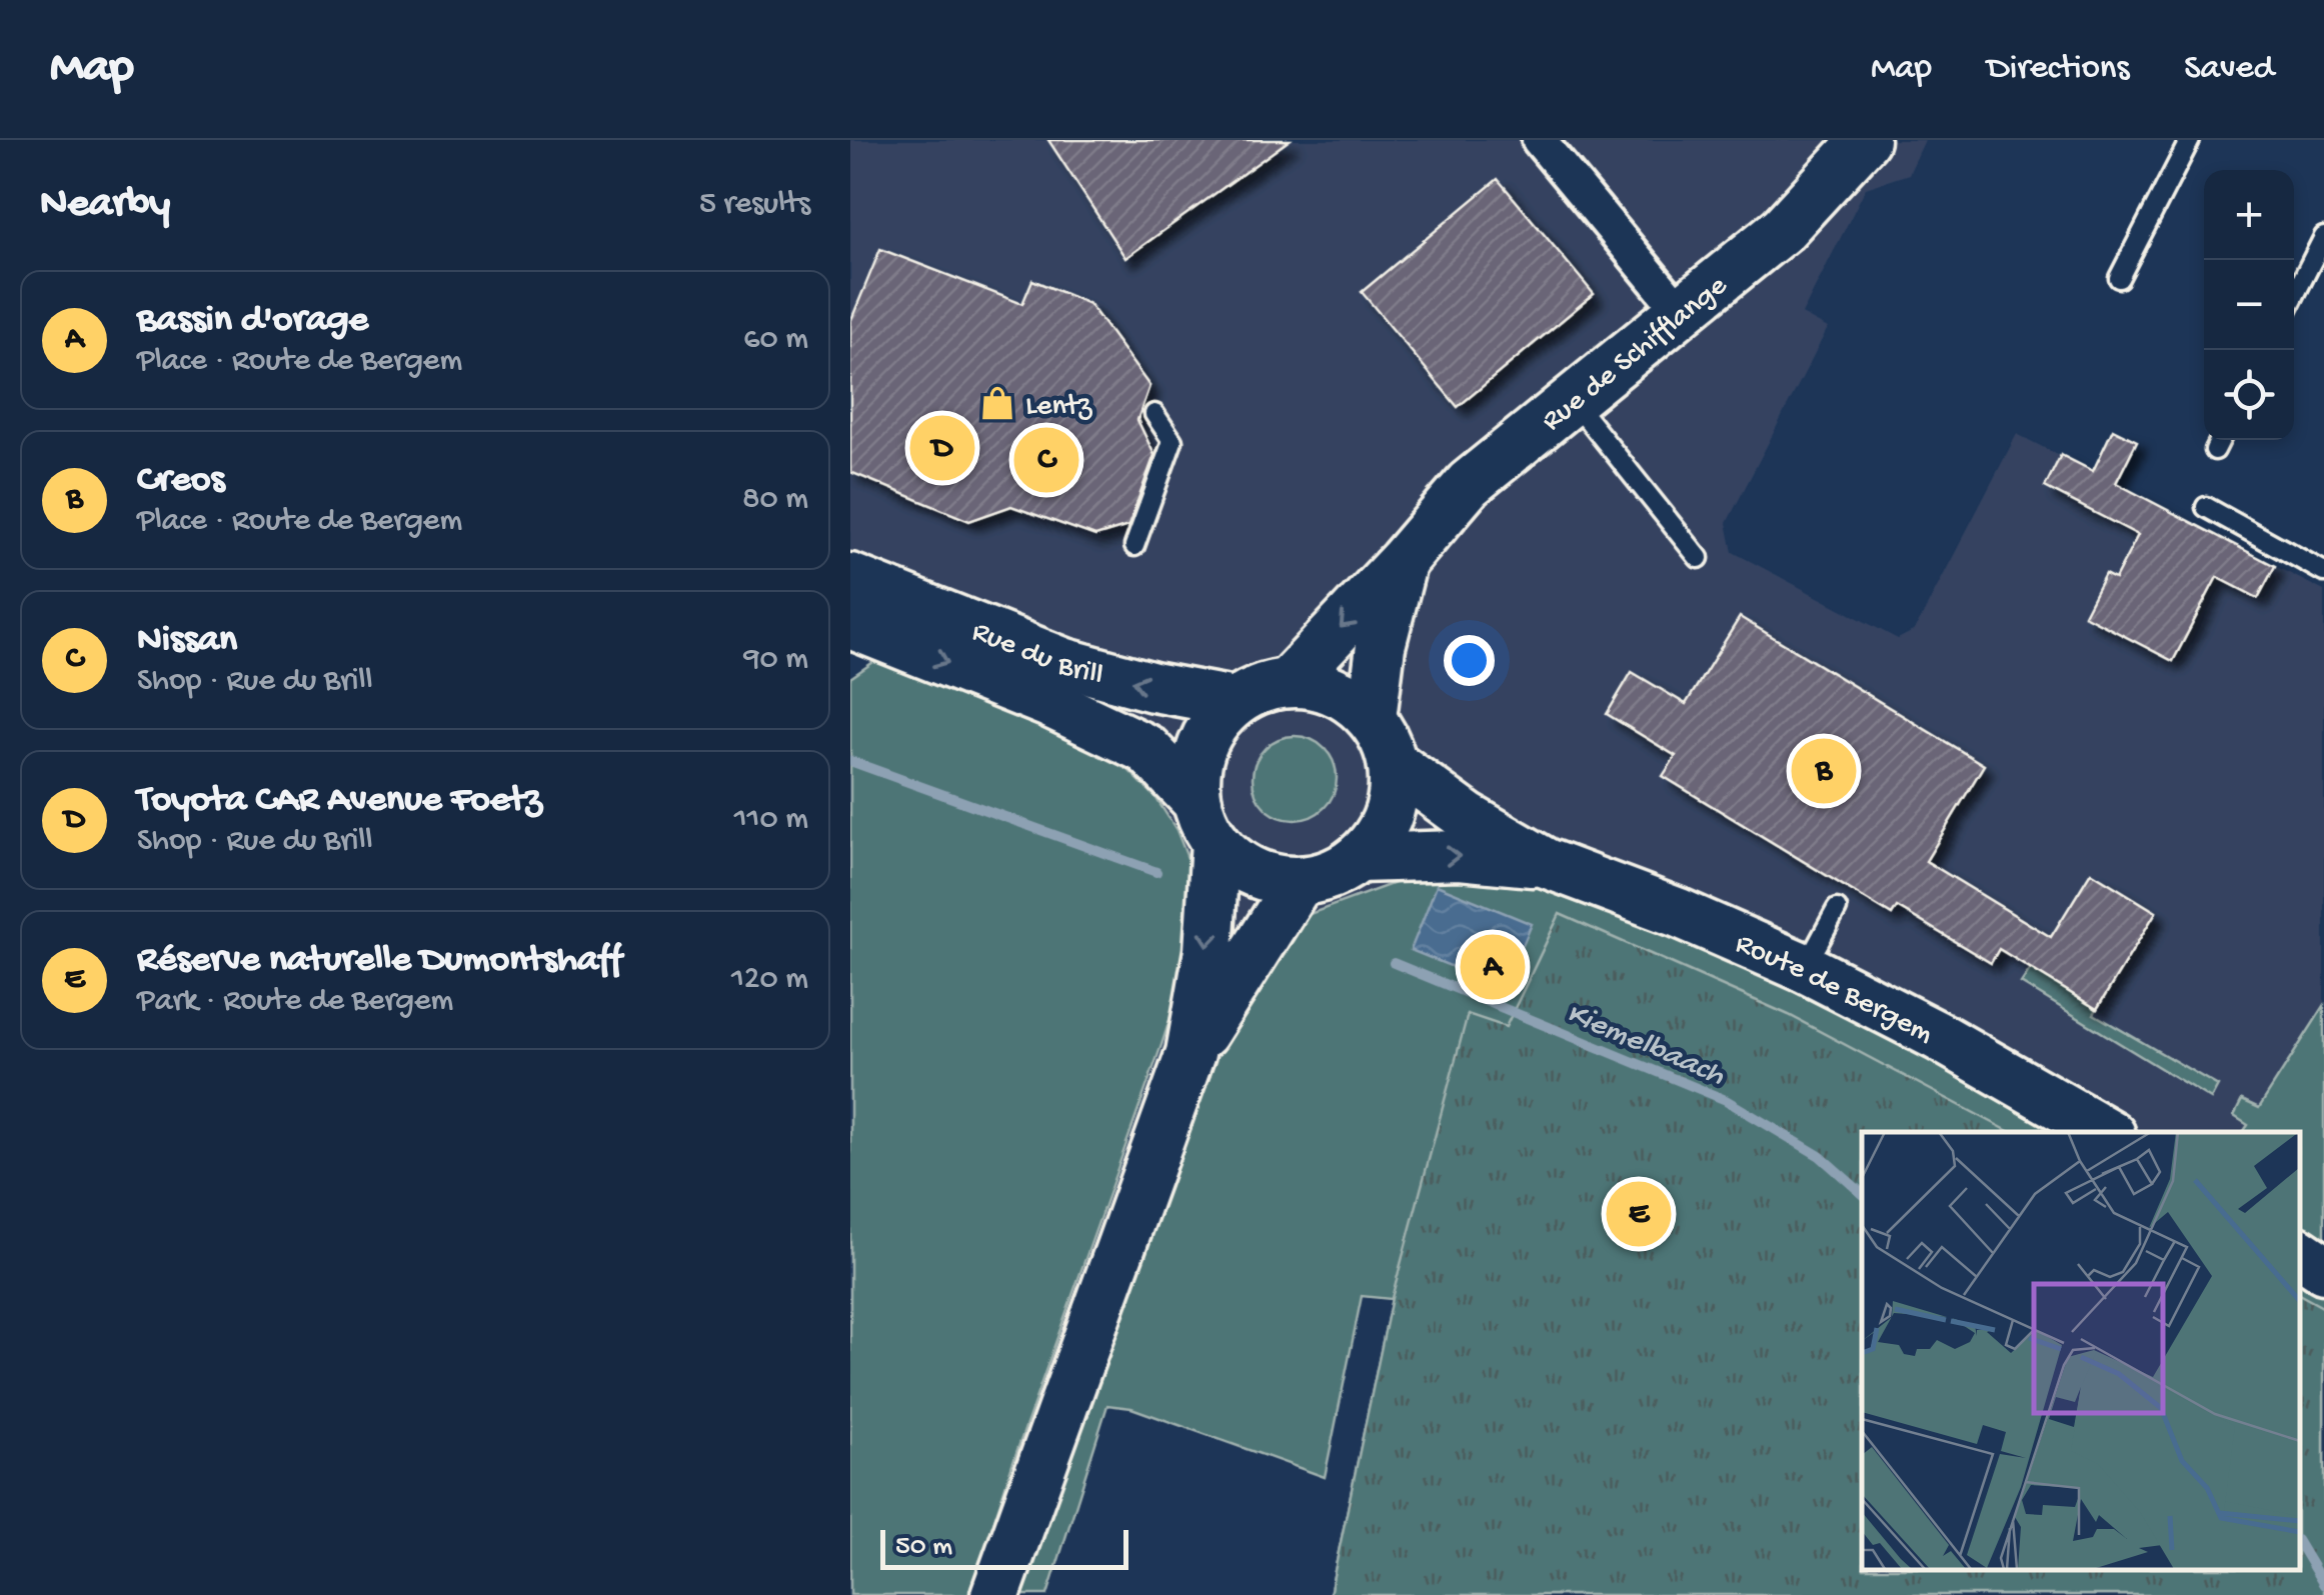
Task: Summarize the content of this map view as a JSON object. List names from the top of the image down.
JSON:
{
  "streets": {
    "main road": ["Rue de Schifflange", "Rue du Brill", "Route de Bergem"]
  },
  "crossings": [
    ["Rue de Schifflange", "Rue du Brill"],
    ["Rue de Schifflange", "Route de Bergem"],
    ["Rue du Brill", "Route de Bergem"]
  ],
  "water": ["Kiemelbaach"],
  "places": {
    "shop": ["Lentz"]
  },
  "scale_bar": "50 m",
  "page": {
    "header": "Map",
    "nav": ["Map", "Directions", "Saved"],
    "heading": ["Nearby", "5 results"],
    "map_buttons": ["+", "−"],
    "list": [
      {
        "mark": "A",
        "name": "Bassin d'orage",
        "note": "Place · Route de Bergem",
        "value": "60 m"
      },
      {
        "mark": "B",
        "name": "Creos",
        "note": "Place · Route de Bergem",
        "value": "80 m"
      },
      {
        "mark": "C",
        "name": "Nissan",
        "note": "Shop · Rue du Brill",
        "value": "90 m"
      },
      {
        "mark": "D",
        "name": "Toyota CAR Avenue Foetz",
        "note": "Shop · Rue du Brill",
        "value": "110 m"
      },
      {
        "mark": "E",
        "name": "Réserve naturelle Dumontshaff",
        "note": "Park · Route de Bergem",
        "value": "120 m"
      }
    ],
    "pins": [
      "D",
      "C",
      "B",
      "A",
      "E"
    ],
    "scale": "50 m"
  }
}
